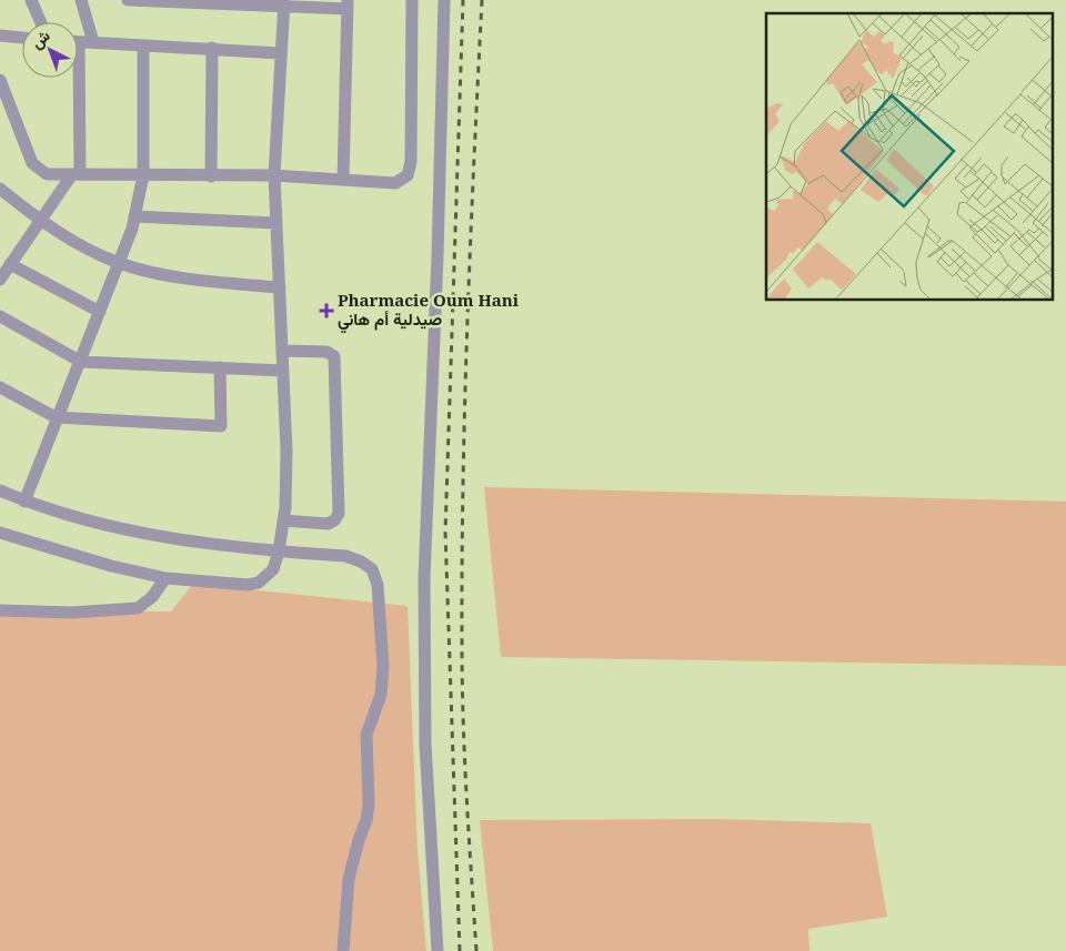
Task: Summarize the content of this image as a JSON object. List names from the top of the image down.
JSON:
{
  "places": {
    "health": ["Pharmacie Oum Hani صيدلية أم هاني"]
  },
  "north": "top left"
}
